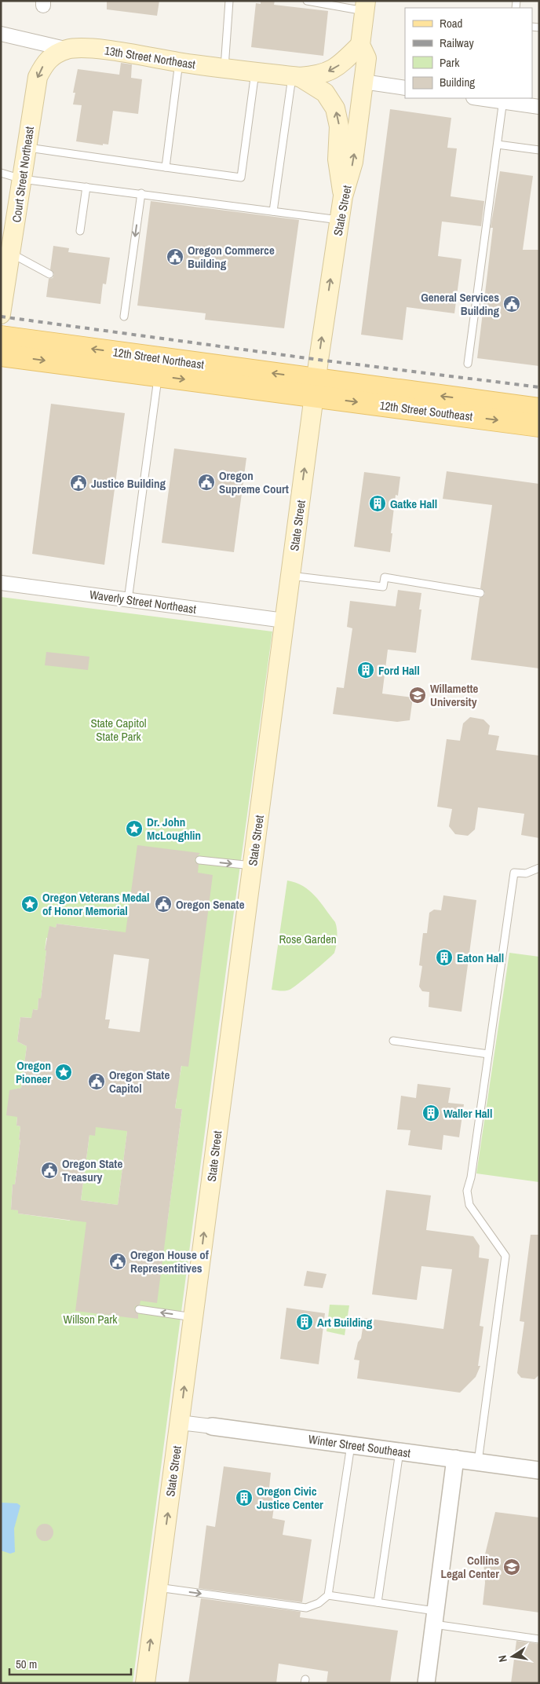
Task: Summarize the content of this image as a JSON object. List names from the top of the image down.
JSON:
{
  "streets": {
    "main road": [
      "13th Street Northeast",
      "Court Street Northeast",
      "State Street",
      "12th Street Northeast",
      "12th Street Southeast"
    ],
    "street": ["Waverly Street Northeast", "Winter Street Southeast"]
  },
  "crossings": [
    ["13th Street Northeast", "Court Street Northeast"],
    ["State Street", "12th Street Northeast"],
    ["State Street", "12th Street Southeast"],
    ["State Street", "Waverly Street Northeast"],
    ["State Street", "Winter Street Southeast"],
    ["12th Street Northeast", "12th Street Southeast"]
  ],
  "one_way": ["Court Street Northeast", "State Street"],
  "parks": ["State Capitol State Park", "Rose Garden", "Willson Park"],
  "places": {
    "public building": [
      "Oregon Commerce Building",
      "General Services Building",
      "Oregon Supreme Court",
      "Justice Building",
      "Oregon Senate",
      "Oregon State Capitol",
      "Oregon State Treasury",
      "Oregon House of Representitives"
    ],
    "building": [
      "Gatke Hall",
      "Ford Hall",
      "Eaton Hall",
      "Waller Hall",
      "Art Building",
      "Oregon Civic Justice Center"
    ],
    "school or university": ["Willamette University", "Collins Legal Center"],
    "place": ["Dr. John McLoughlin", "Oregon Veterans Medal of Honor Memorial", "Oregon Pioneer"]
  },
  "legend": [
    "Road",
    "Railway",
    "Park",
    "Building"
  ],
  "scale_bar": "50 m",
  "north": "left"
}
